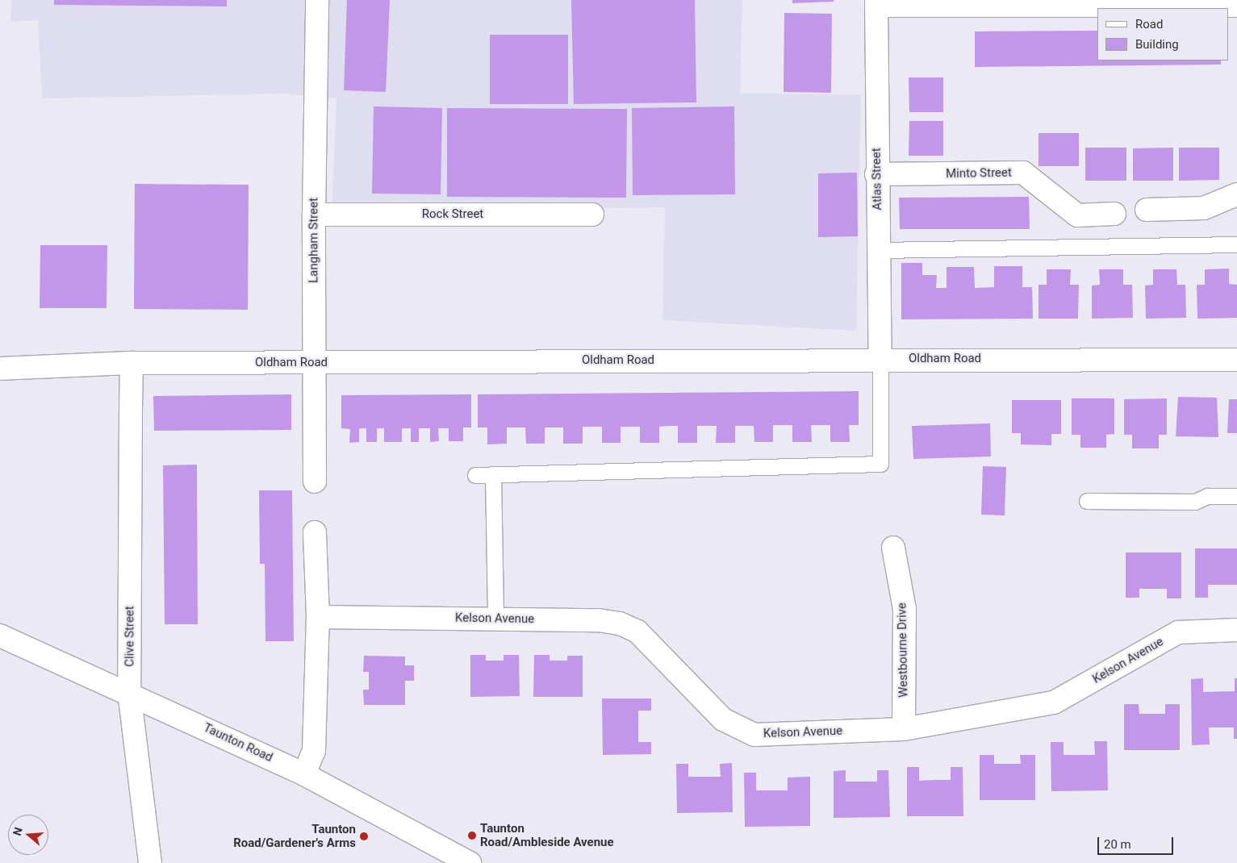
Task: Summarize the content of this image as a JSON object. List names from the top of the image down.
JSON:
{
  "streets": {
    "main road": [
      "Minto Street",
      "Atlas Street",
      "Rock Street",
      "Langham Street",
      "Oldham Road",
      "Kelson Avenue",
      "Clive Street",
      "Westbourne Drive",
      "Taunton Road"
    ]
  },
  "crossings": [
    ["Minto Street", "Atlas Street"],
    ["Atlas Street", "Oldham Road"],
    ["Rock Street", "Langham Street"],
    ["Langham Street", "Oldham Road"],
    ["Oldham Road", "Clive Street"],
    ["Kelson Avenue", "Westbourne Drive"],
    ["Clive Street", "Taunton Road"]
  ],
  "places": ["Taunton Road/Ambleside Avenue", "Taunton Road/Gardener's Arms"],
  "legend": ["Road", "Building"],
  "scale_bar": "20 m",
  "north": "left"
}
